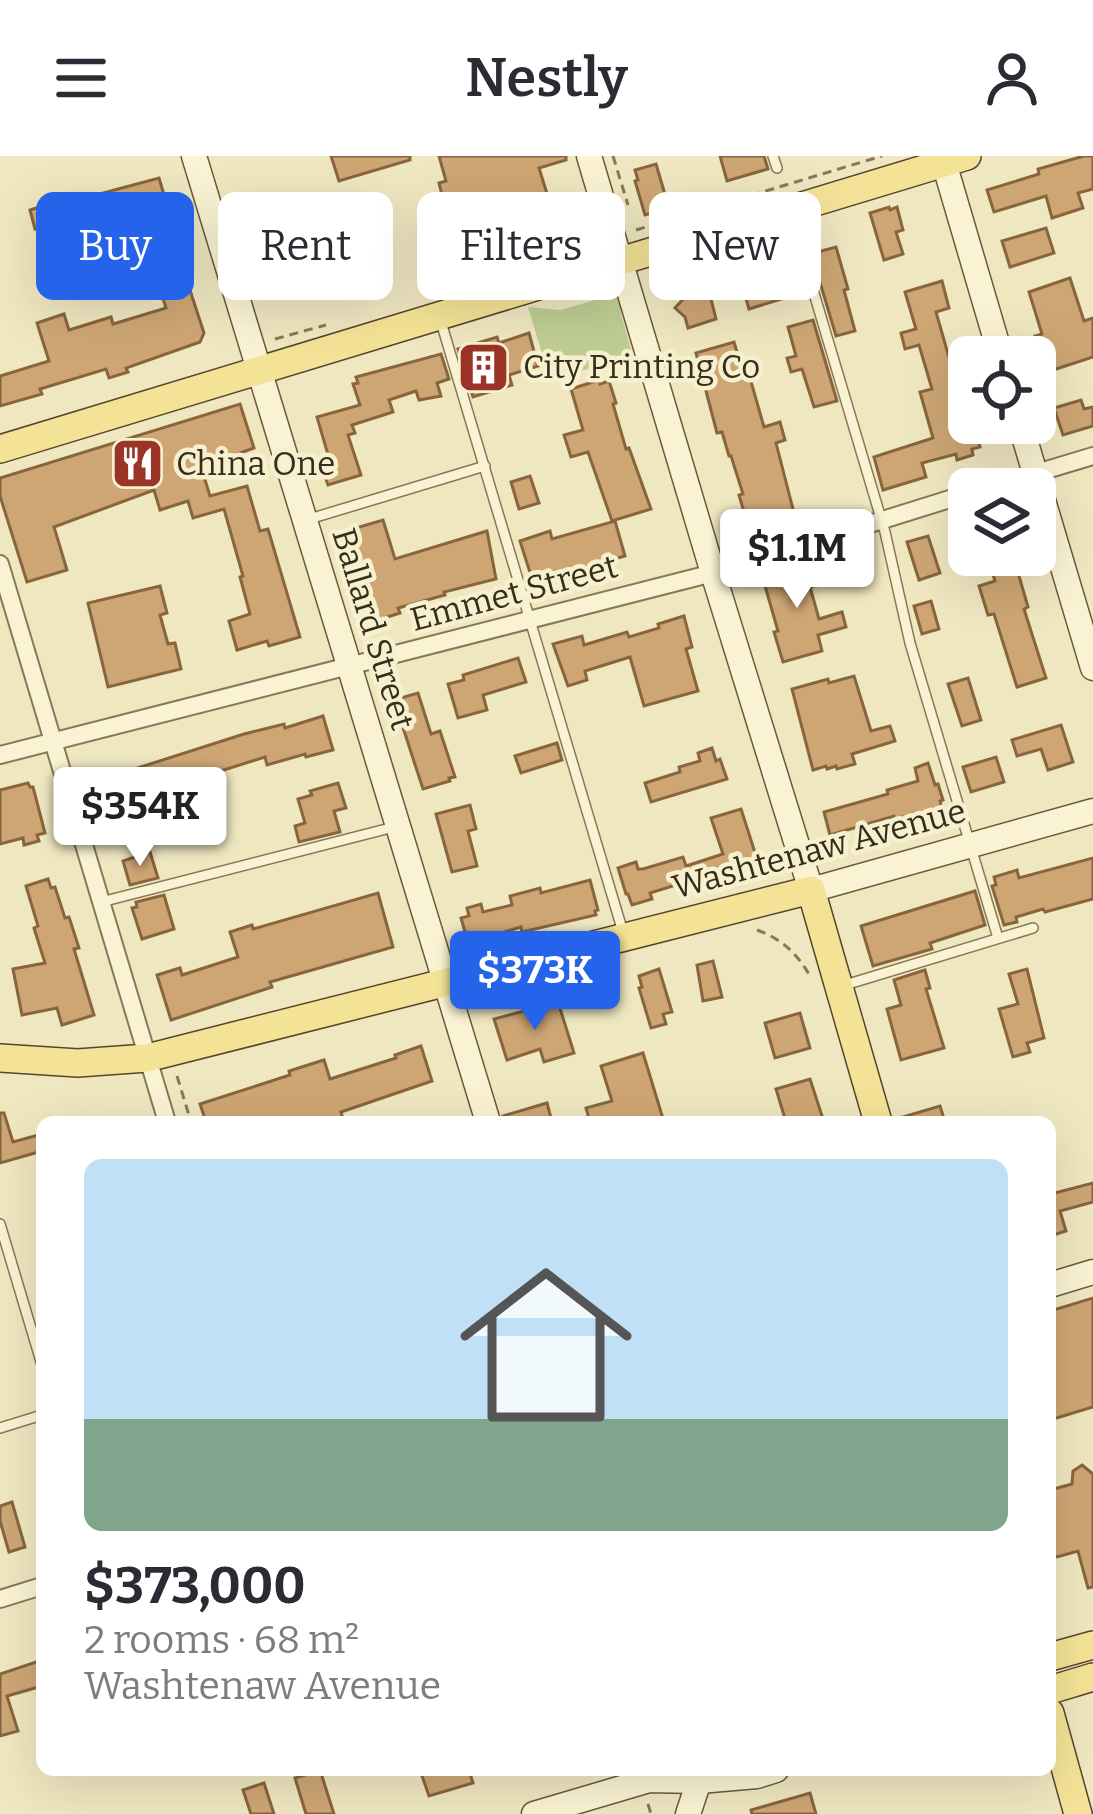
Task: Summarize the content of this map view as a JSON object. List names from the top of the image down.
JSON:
{
  "streets": {
    "main road": ["Washtenaw Avenue"],
    "street": ["Emmet Street", "Ballard Street"]
  },
  "crossings": [
    ["Emmet Street", "Ballard Street"],
    ["Ballard Street", "Washtenaw Avenue"]
  ],
  "places": {
    "building": ["City Printing Co"],
    "restaurant": ["China One"]
  },
  "page": {
    "header": "Nestly",
    "chip": [
      "Buy",
      "Rent",
      "Filters",
      "New"
    ],
    "price": ["$1.1M", "$354K", "$373K"],
    "list": [
      {
        "name": "$373,000",
        "note": "2 rooms · 68 m² · Washtenaw Avenue"
      }
    ]
  }
}
